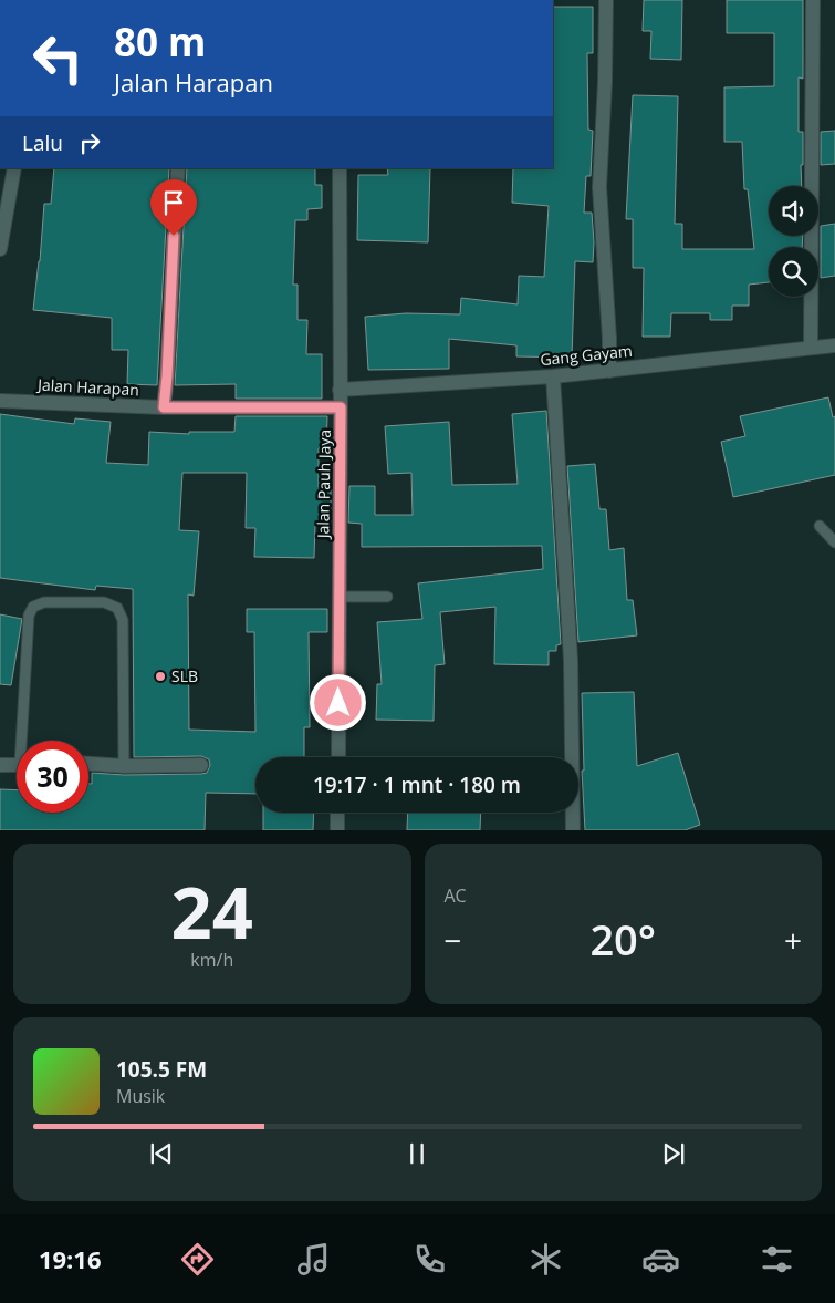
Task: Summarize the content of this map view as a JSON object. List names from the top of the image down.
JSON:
{
  "streets": {
    "street": ["Gang Gayam", "Jalan Harapan", "Jalan Pauh Jaya"]
  },
  "crossings": [
    ["Gang Gayam", "Jalan Pauh Jaya"],
    ["Jalan Harapan", "Jalan Pauh Jaya"]
  ],
  "places": ["SLB"],
  "page": {
    "turn": ["80 m", "Jalan Harapan"],
    "then": "Lalu",
    "limit": "30",
    "trip": "19:17 · 1 mnt · 180 m",
    "tile": [
      ["24", "km/h"],
      "AC"
    ],
    "heat": ["−", "20°", "+"],
    "song": ["105.5 FM", "Musik"],
    "tabs": "19:16"
  }
}
